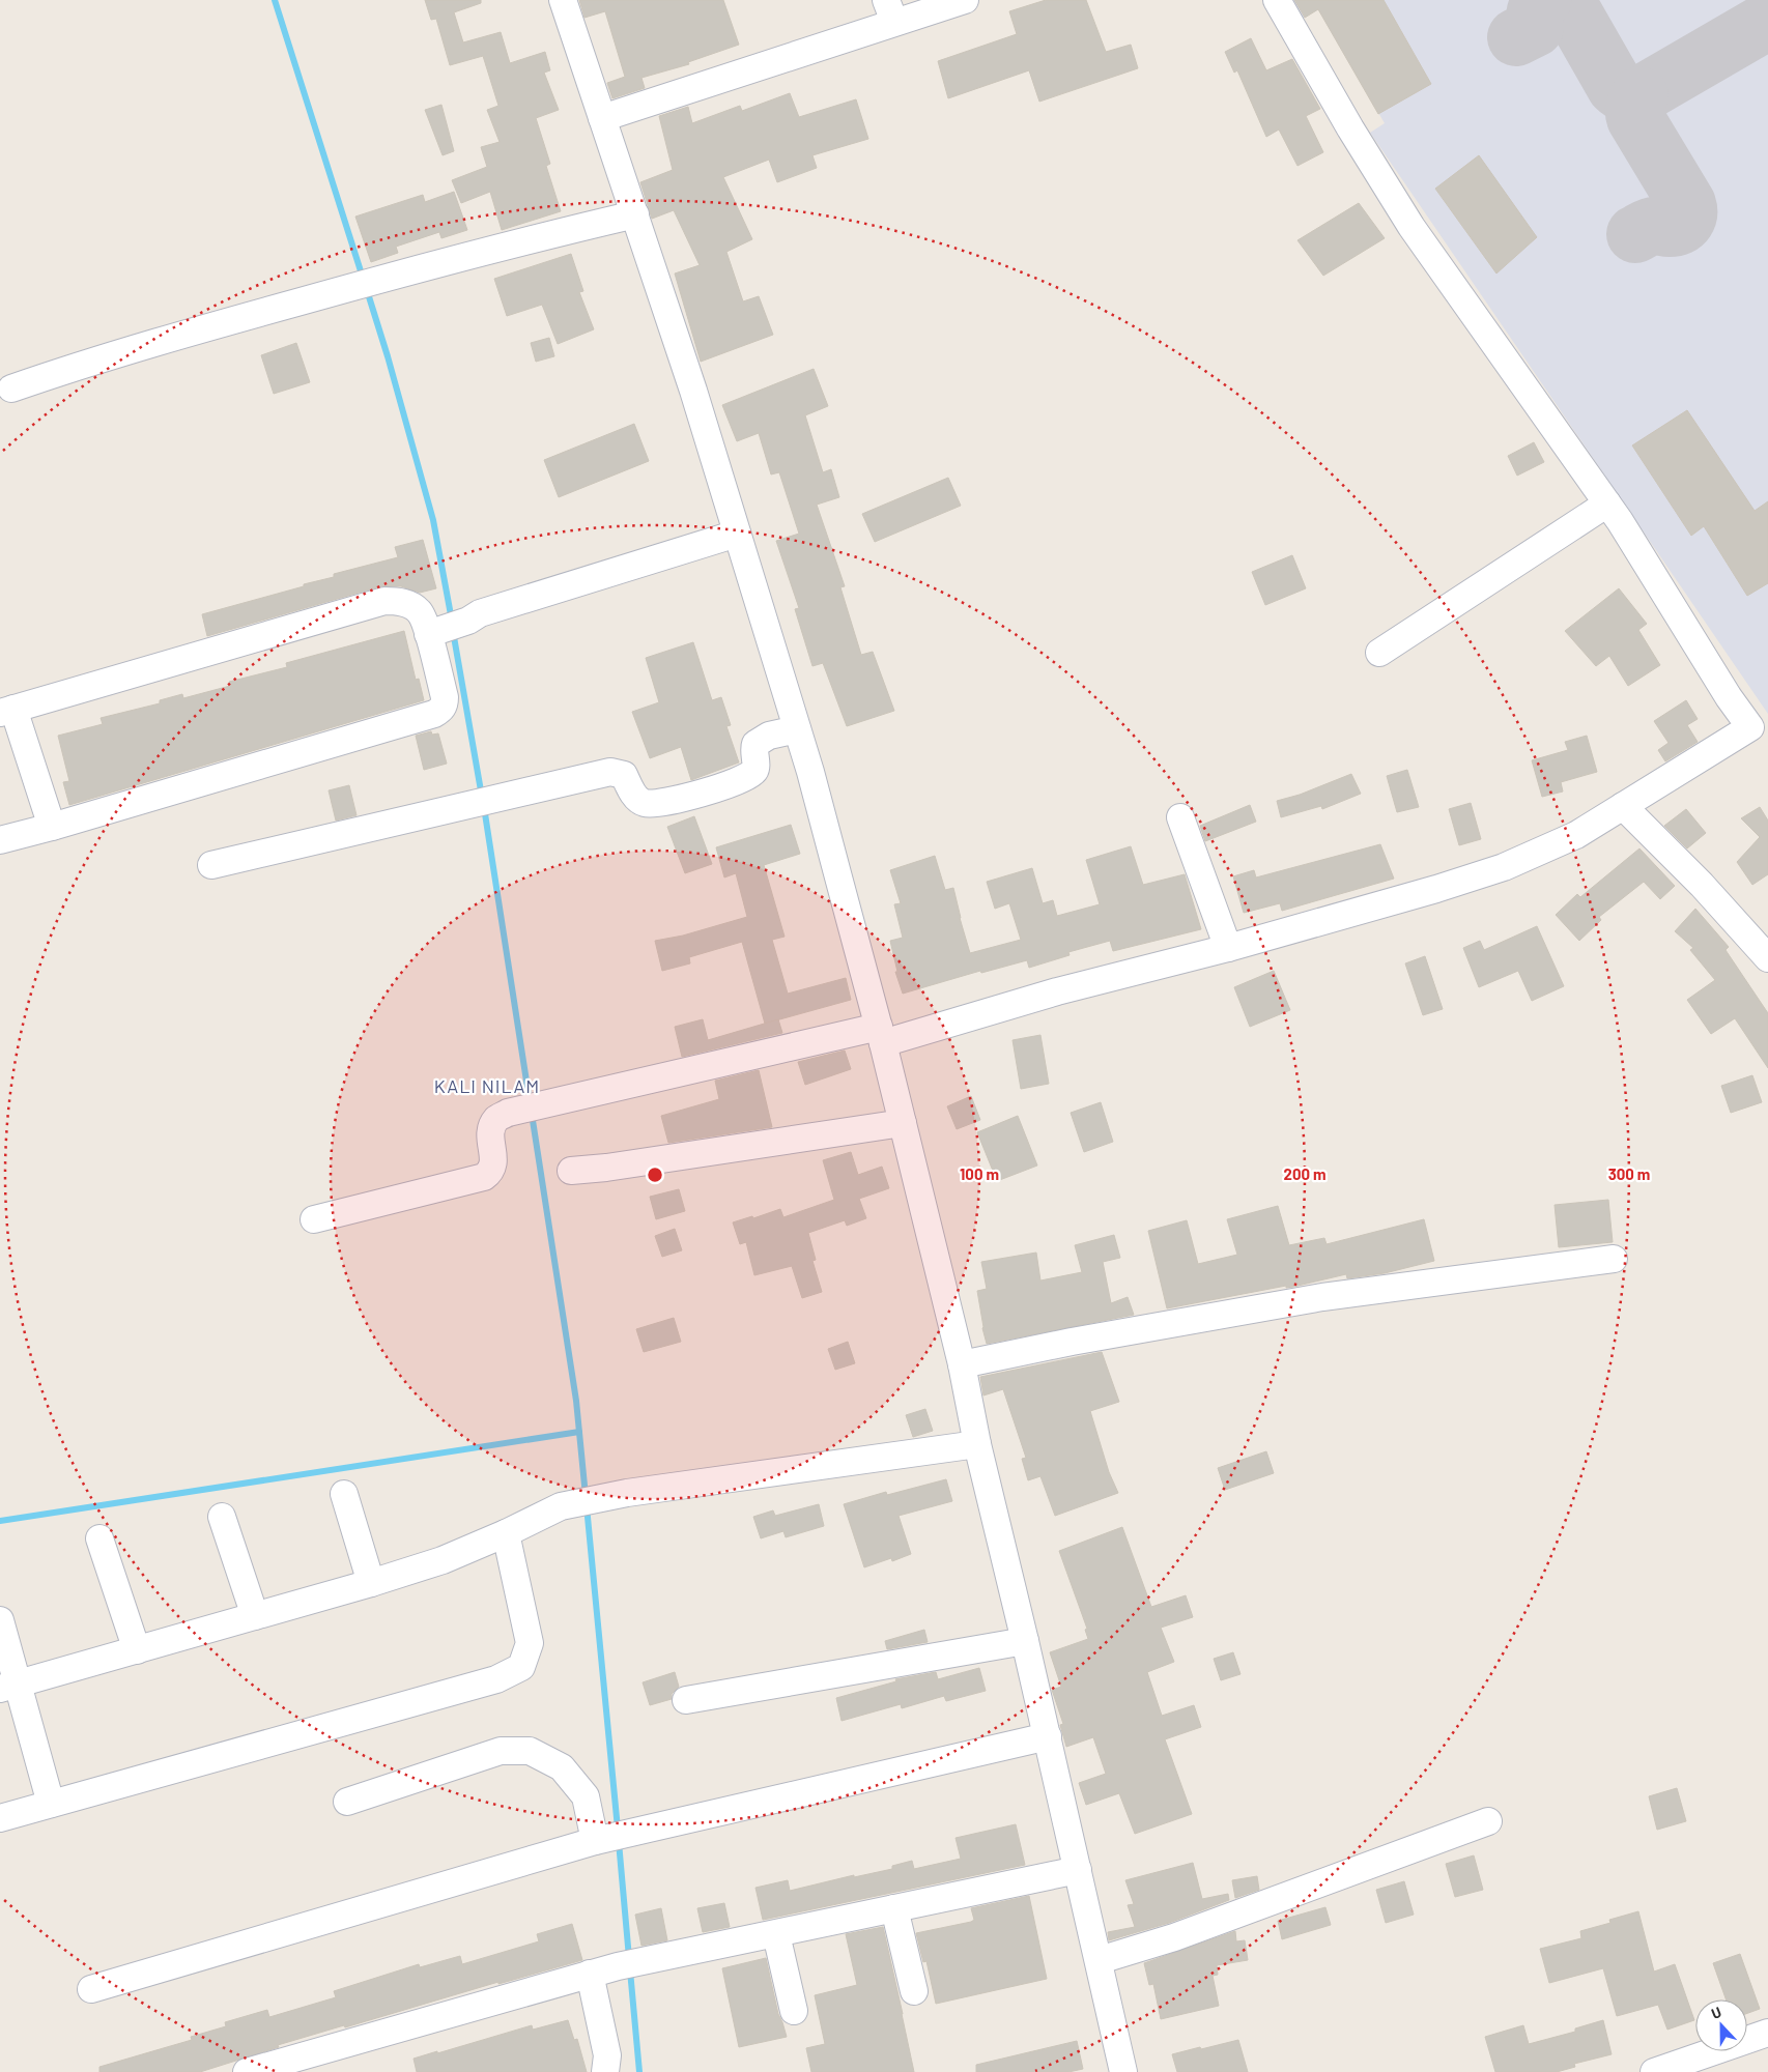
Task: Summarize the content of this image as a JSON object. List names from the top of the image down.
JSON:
{
  "districts": ["KALI NILAM"],
  "north": "top",
  "rings": ["100 m", "200 m", "300 m"]
}
